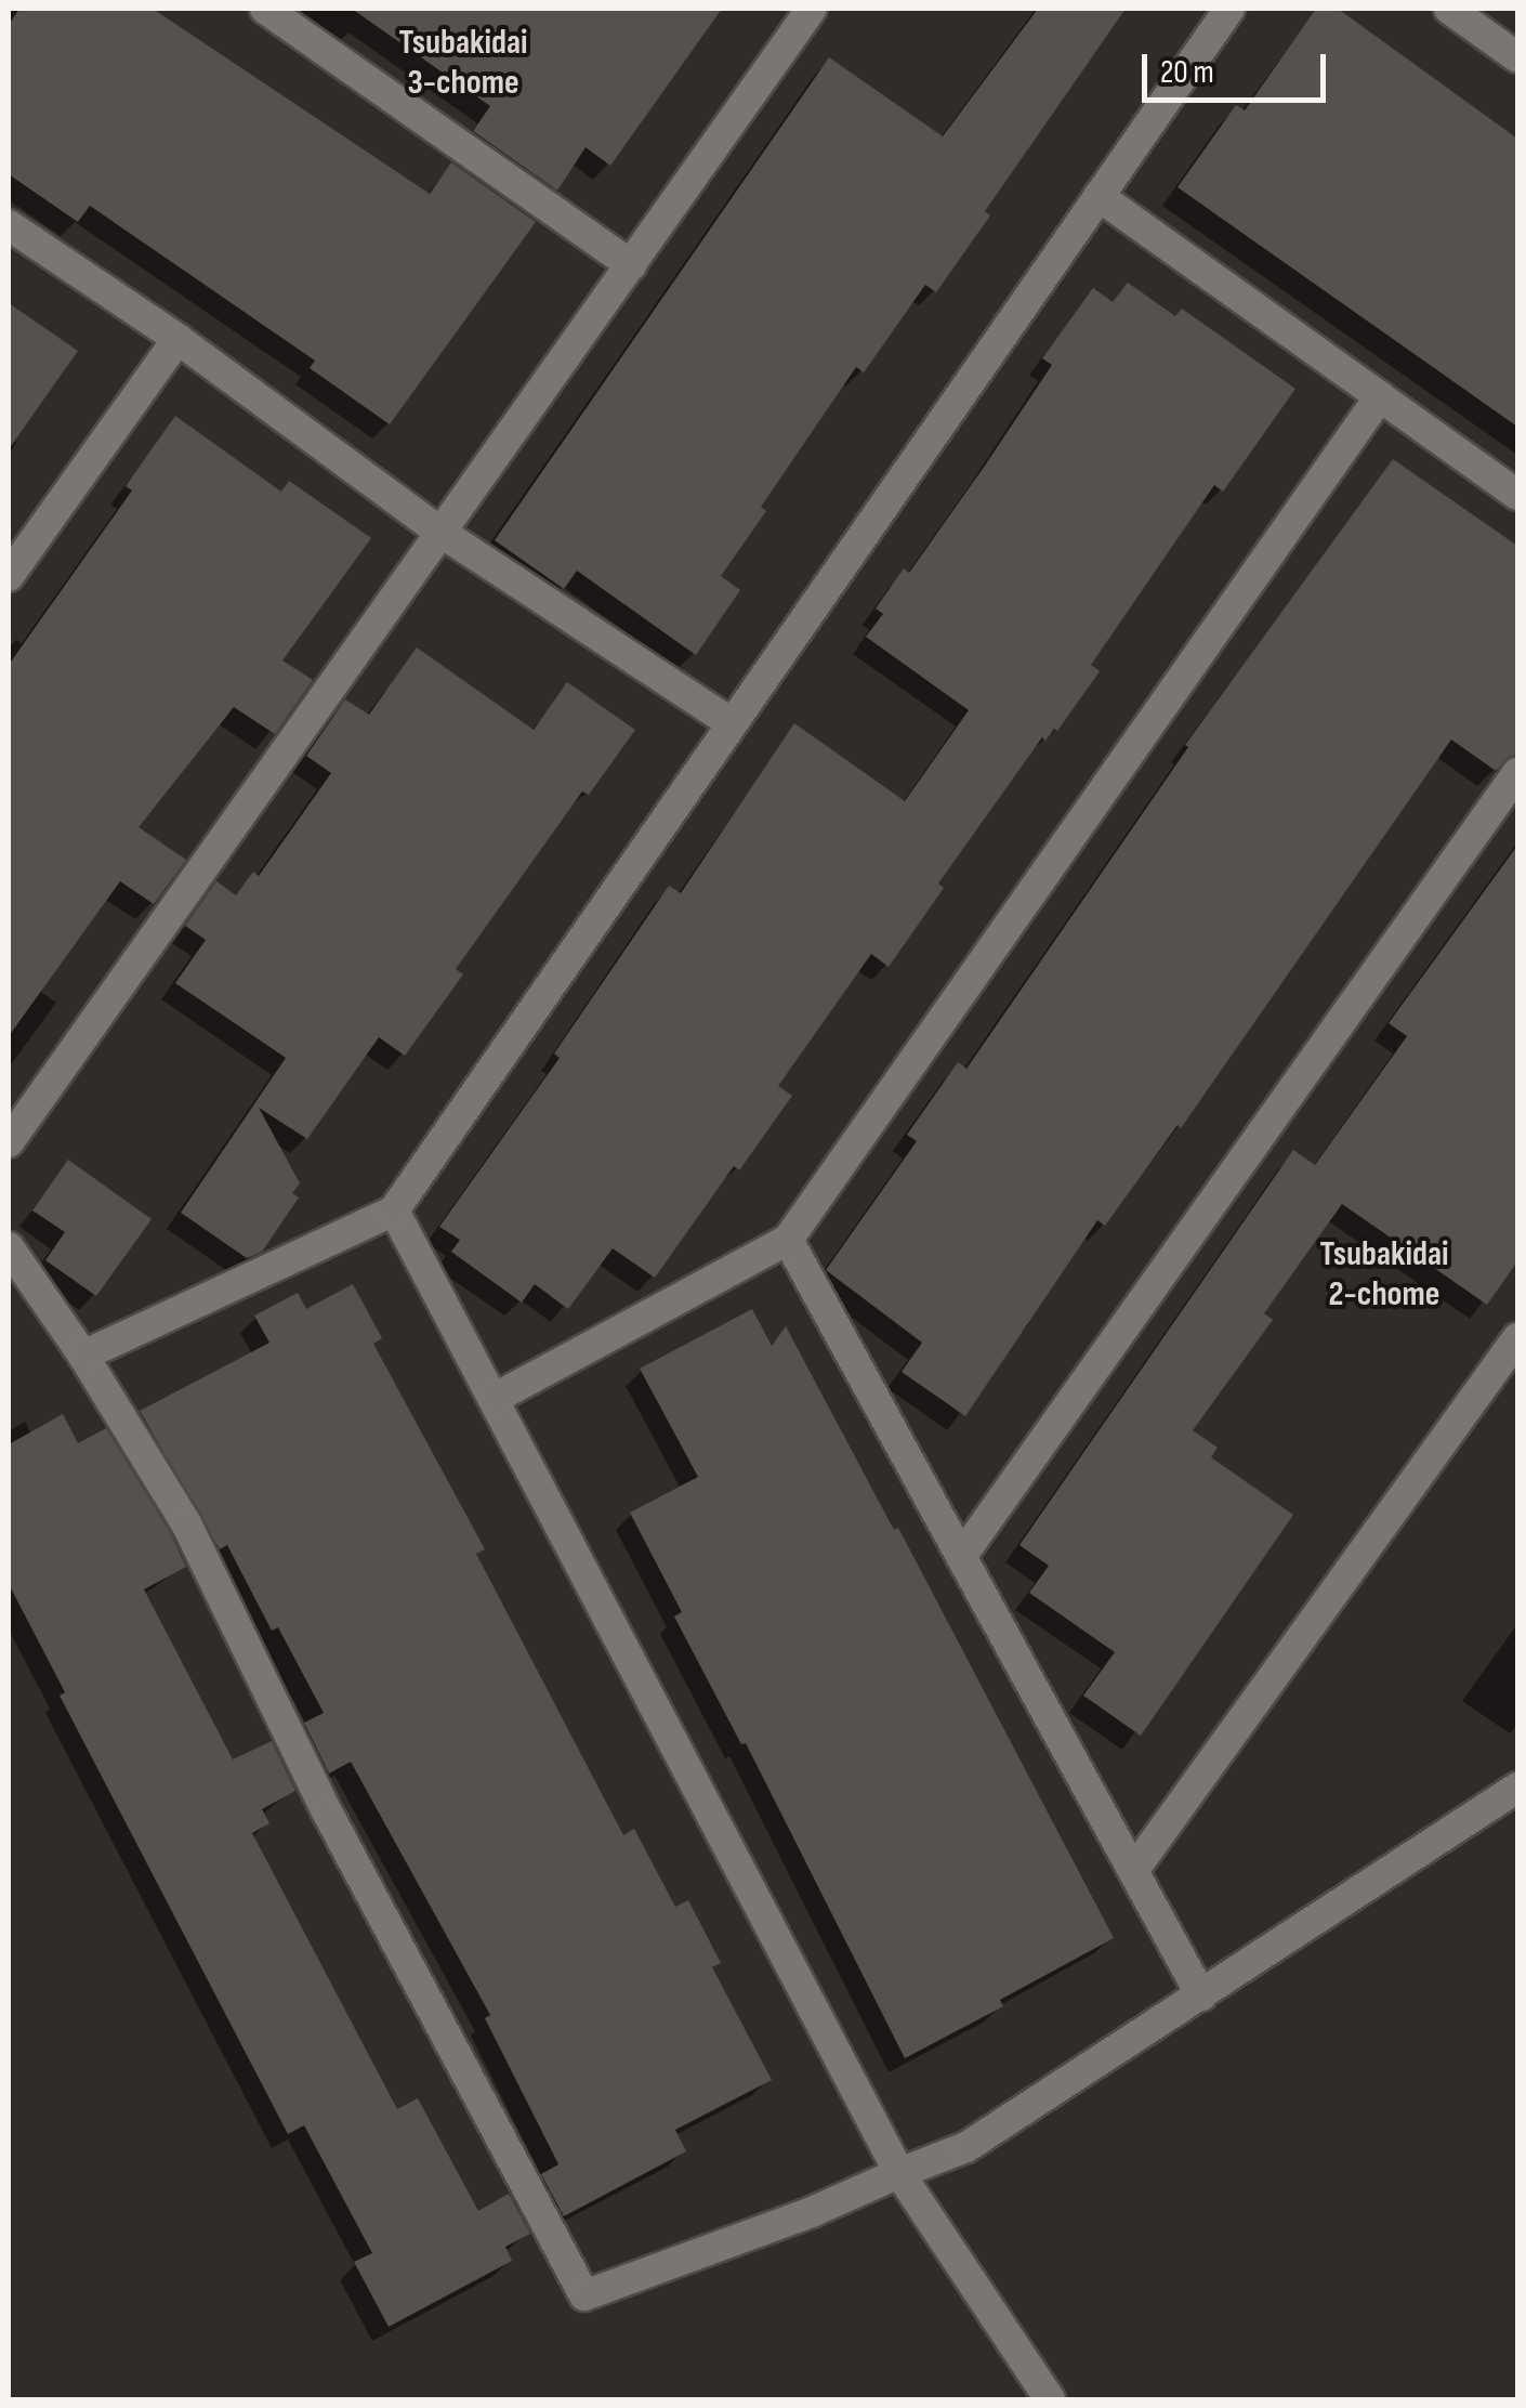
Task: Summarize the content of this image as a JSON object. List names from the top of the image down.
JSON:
{
  "districts": ["Tsubakidai 3-chome", "Tsubakidai 2-chome"],
  "scale_bar": "20 m"
}
